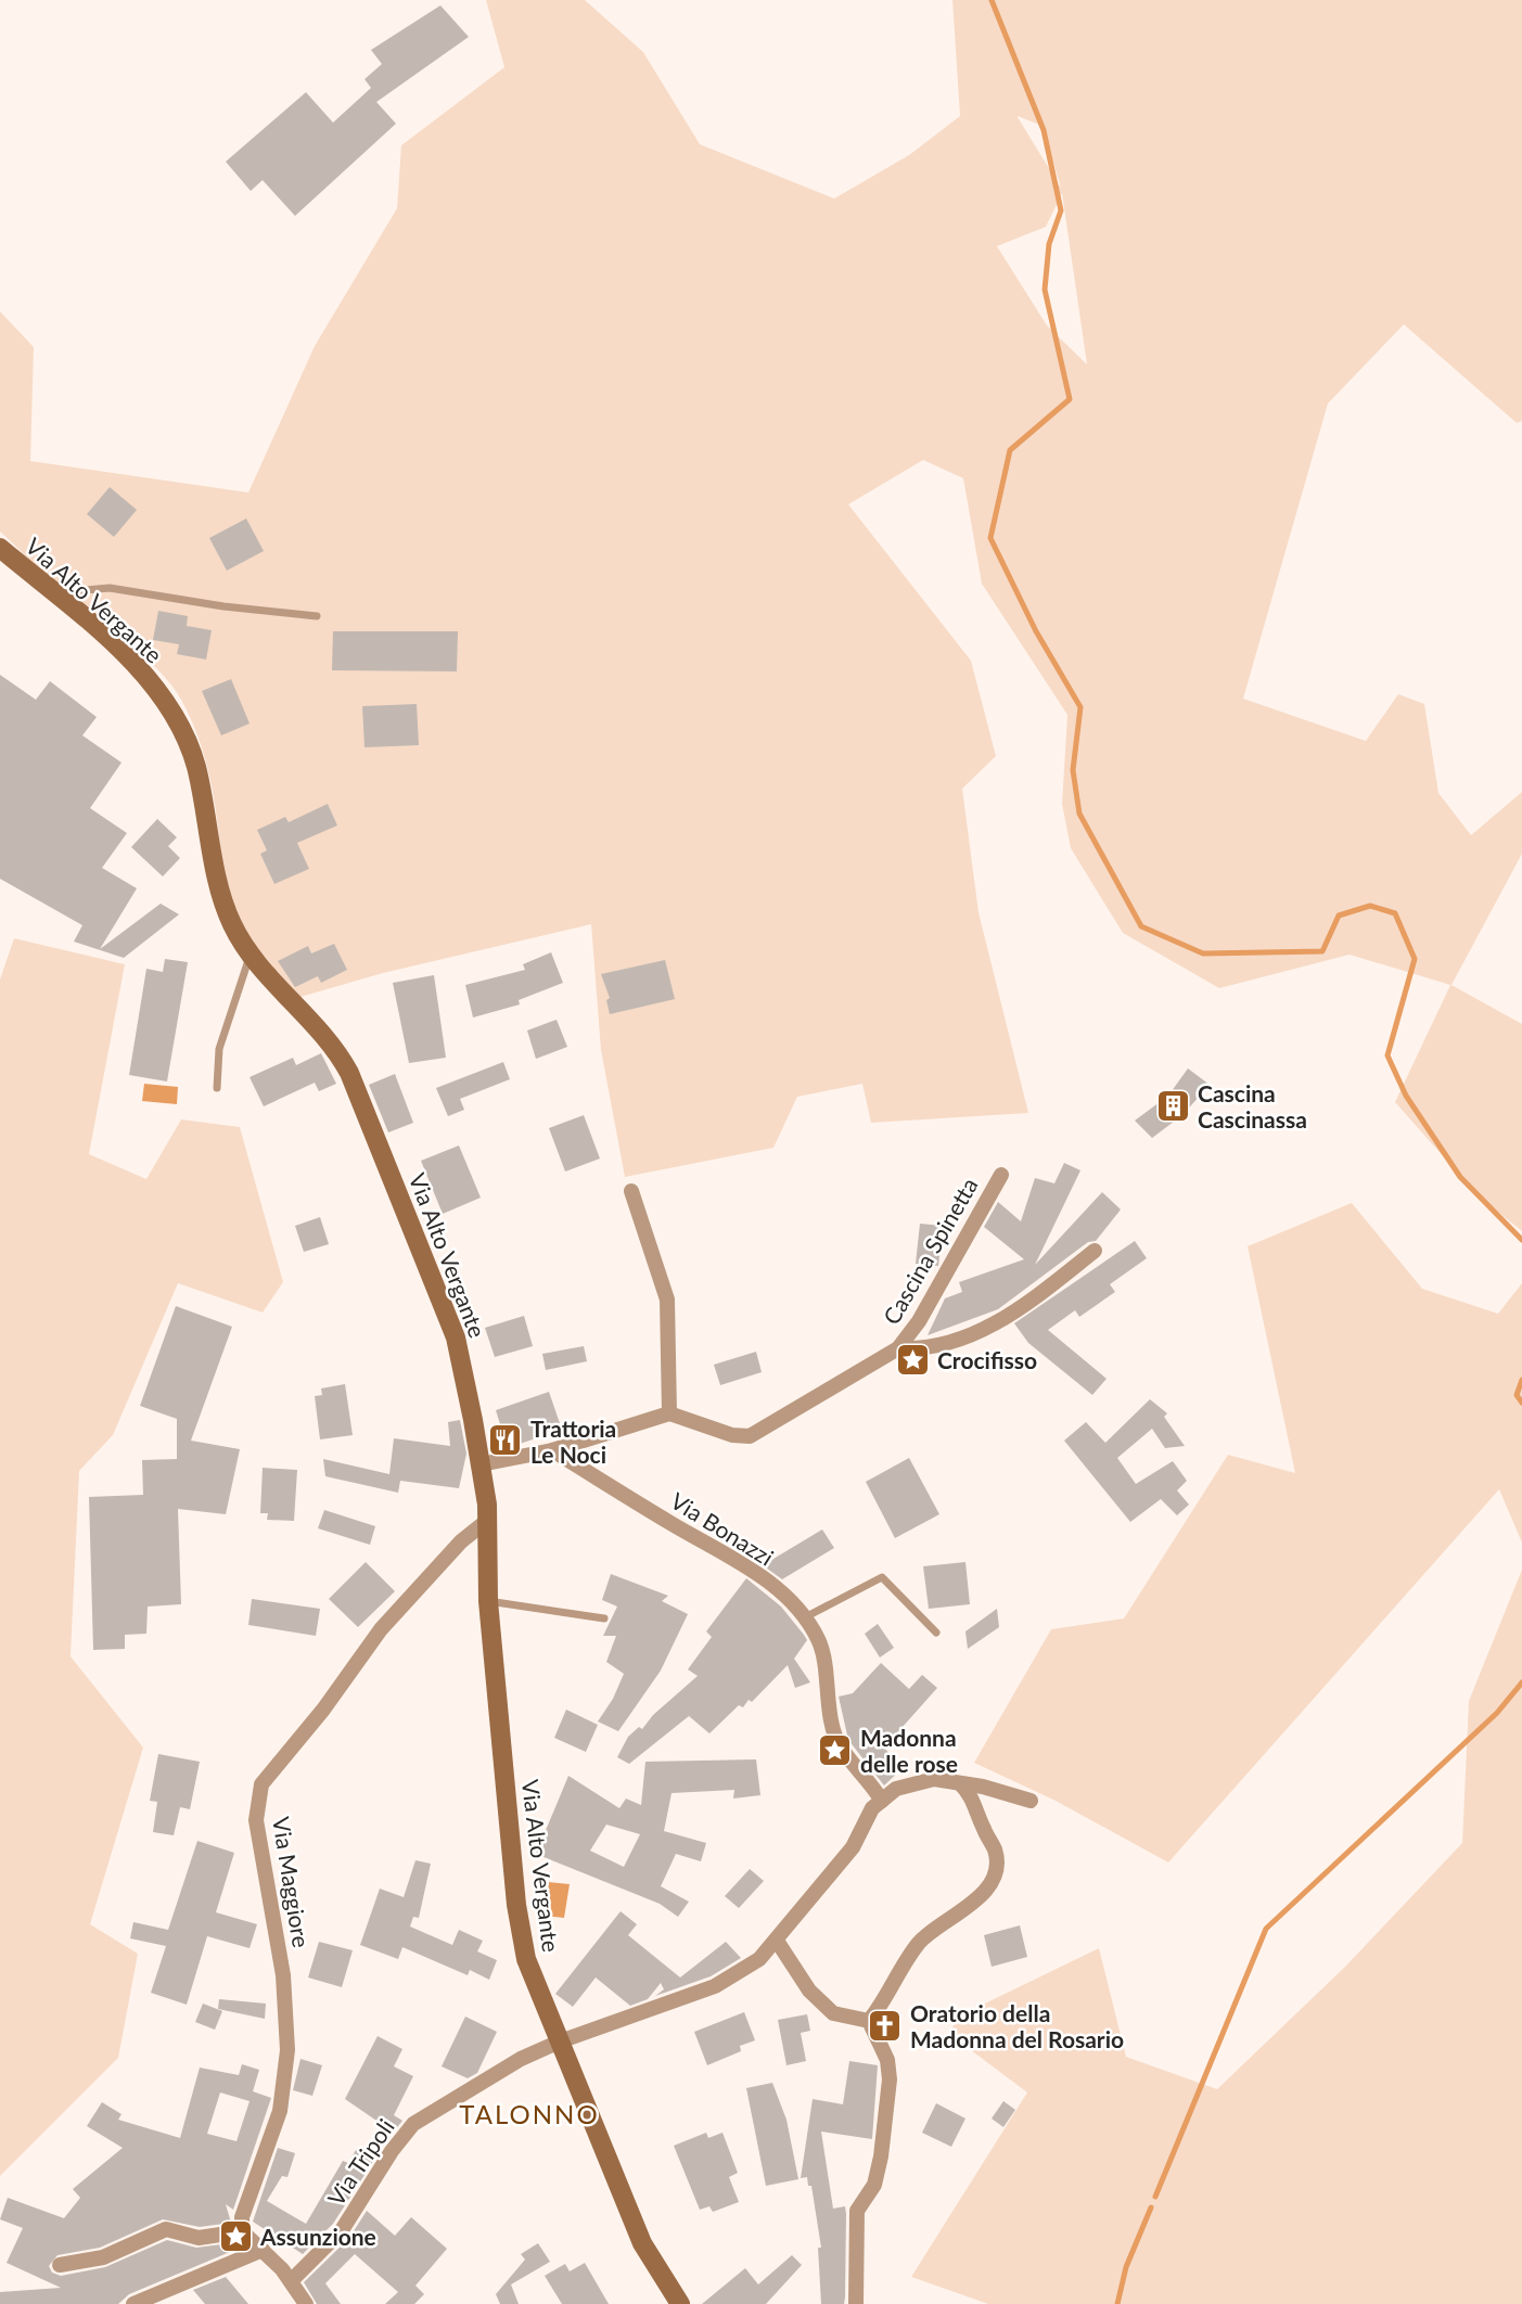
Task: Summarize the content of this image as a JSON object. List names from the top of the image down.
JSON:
{
  "streets": {
    "main road": ["Via Alto Vergante"],
    "street": [
      "Cascina Spinetta",
      "Via Bonazzi",
      "Via Maggiore",
      "Via Tripoli"
    ]
  },
  "crossings": [
    ["Via Alto Vergante", "Via Maggiore"],
    ["Via Alto Vergante", "Via Tripoli"]
  ],
  "districts": ["TALONNO"],
  "places": {
    "building": ["Cascina Cascinassa"],
    "place": ["Crocifisso", "Madonna delle rose", "Assunzione"],
    "restaurant": ["Trattoria Le Noci"],
    "church": ["Oratorio della Madonna del Rosario"]
  }
}
